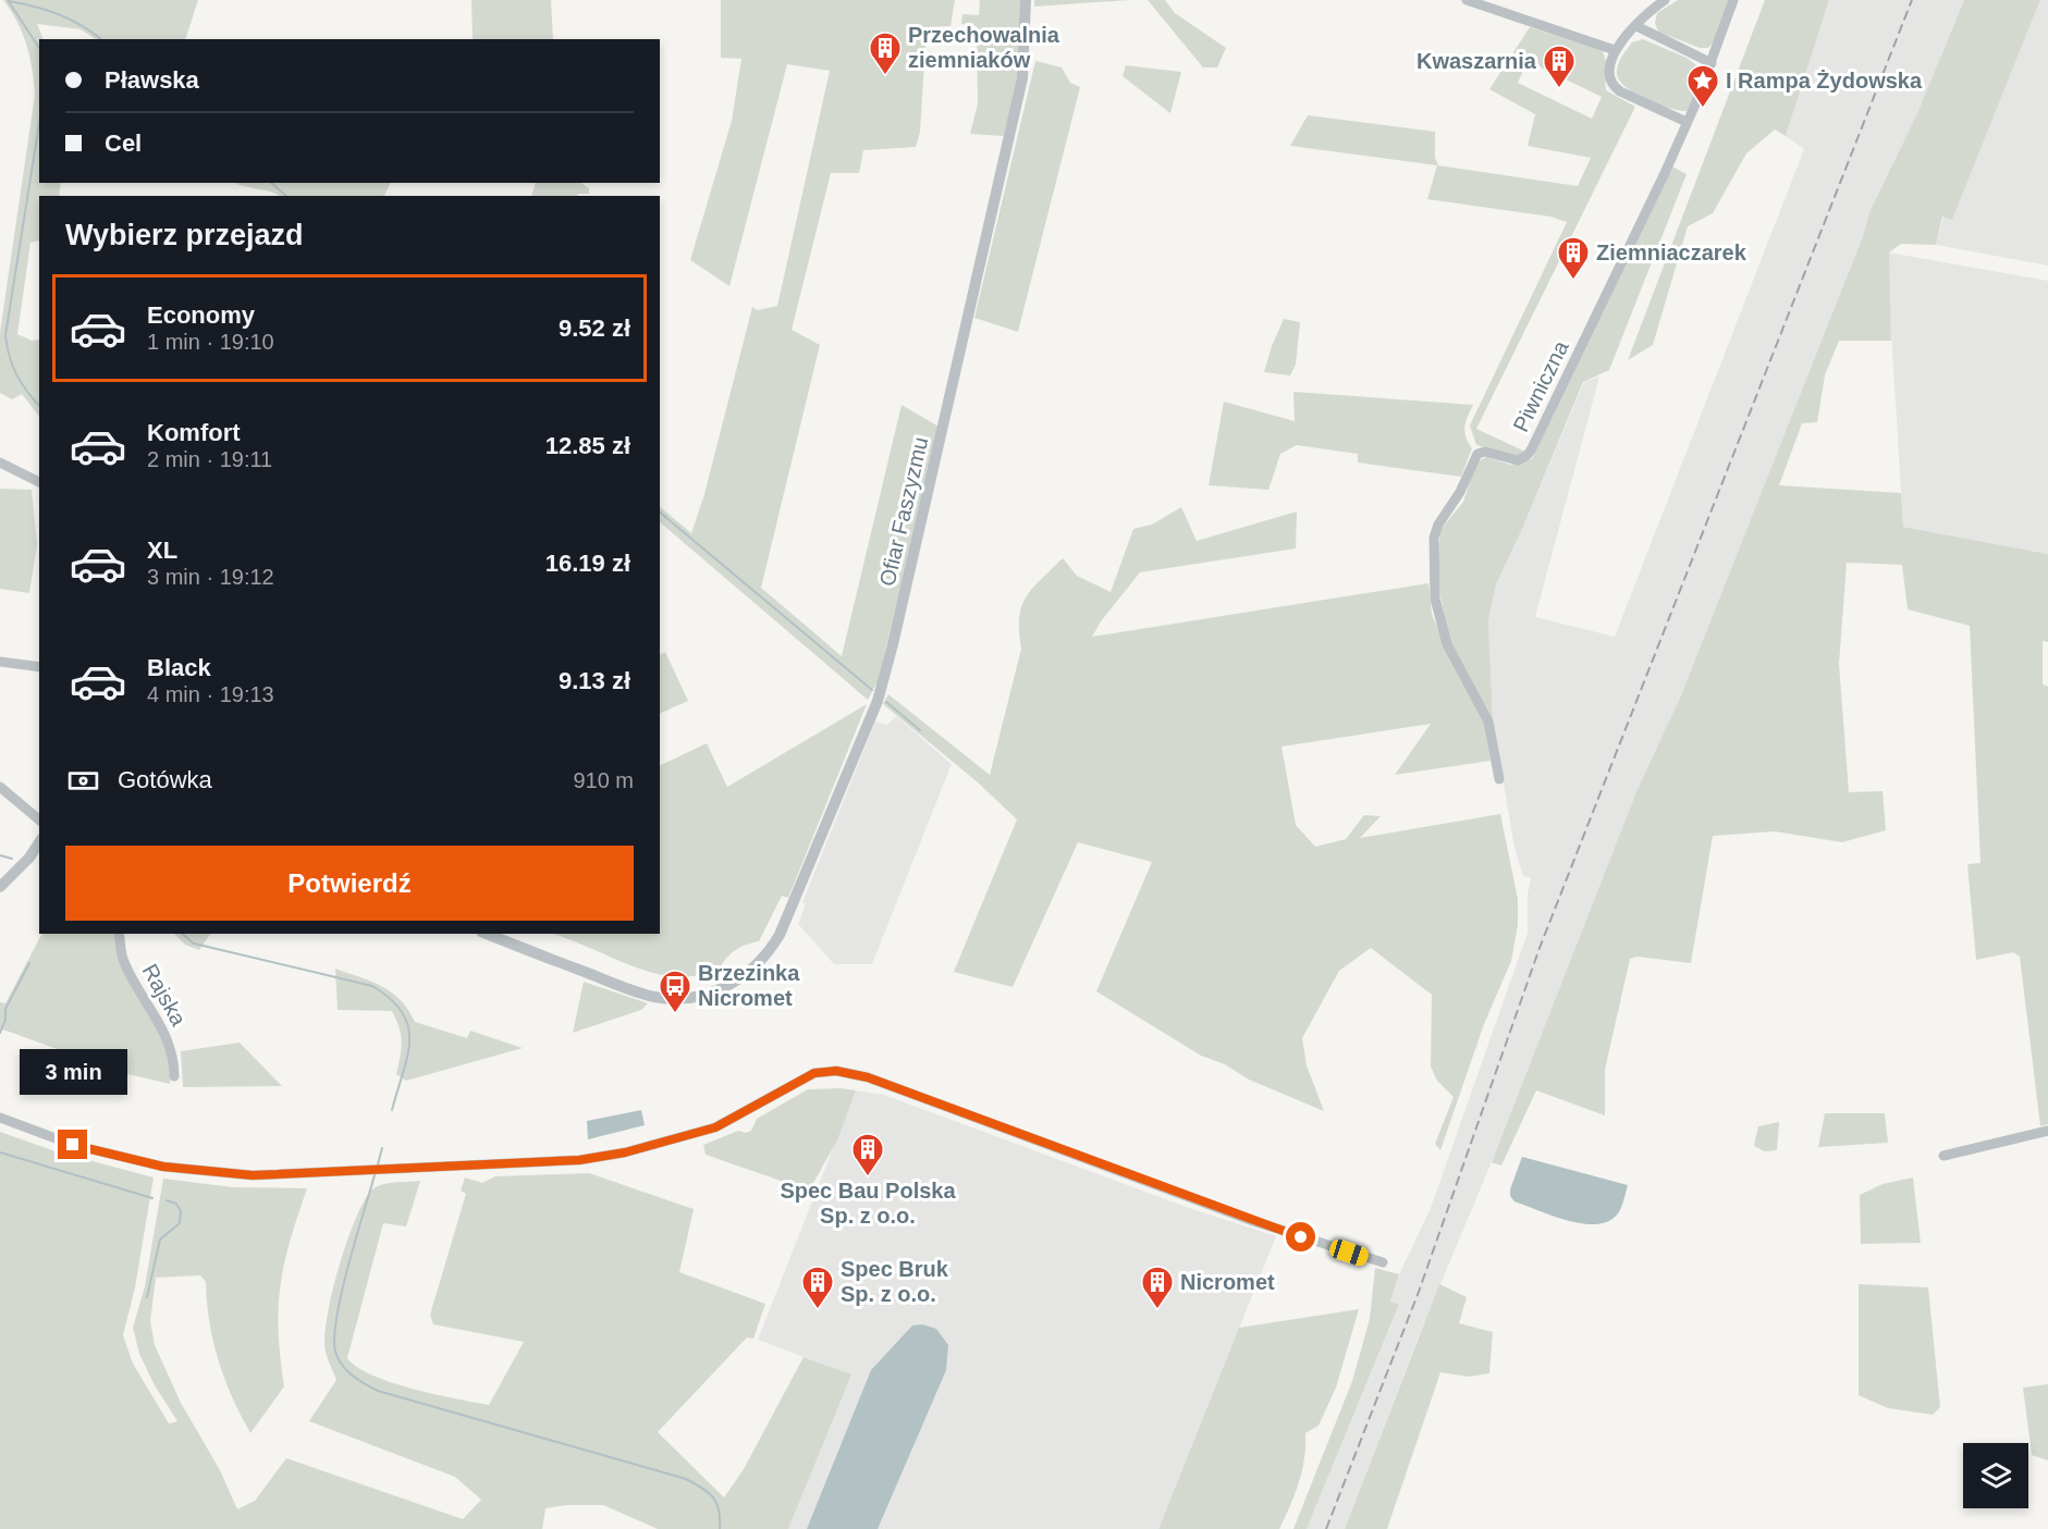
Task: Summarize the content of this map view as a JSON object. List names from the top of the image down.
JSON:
{
  "streets": {
    "street": ["Piwniczna", "Ofiar Faszyzmu", "Rajska"]
  },
  "places": {
    "building": [
      "Przechowalnia ziemniaków",
      "Kwaszarnia",
      "Ziemniaczarek",
      "Spec Bau Polska Sp. z o.o.",
      "Spec Bruk Sp. z o.o.",
      "Nicromet"
    ],
    "place": ["I Rampa Żydowska"],
    "bus stop": ["Brzezinka Nicromet"]
  },
  "page": {
    "banner": ["Pławska", "Cel"],
    "heading": "Wybierz przejazd",
    "list": [
      {
        "name": "Economy",
        "note": "1 min · 19:10",
        "value": "9.52 zł"
      },
      {
        "name": "Komfort",
        "note": "2 min · 19:11",
        "value": "12.85 zł"
      },
      {
        "name": "XL",
        "note": "3 min · 19:12",
        "value": "16.19 zł"
      },
      {
        "name": "Black",
        "note": "4 min · 19:13",
        "value": "9.13 zł"
      }
    ],
    "pay": ["Gotówka", "910 m"],
    "buttons": "Potwierdź",
    "bubble": "3 min"
  }
}
